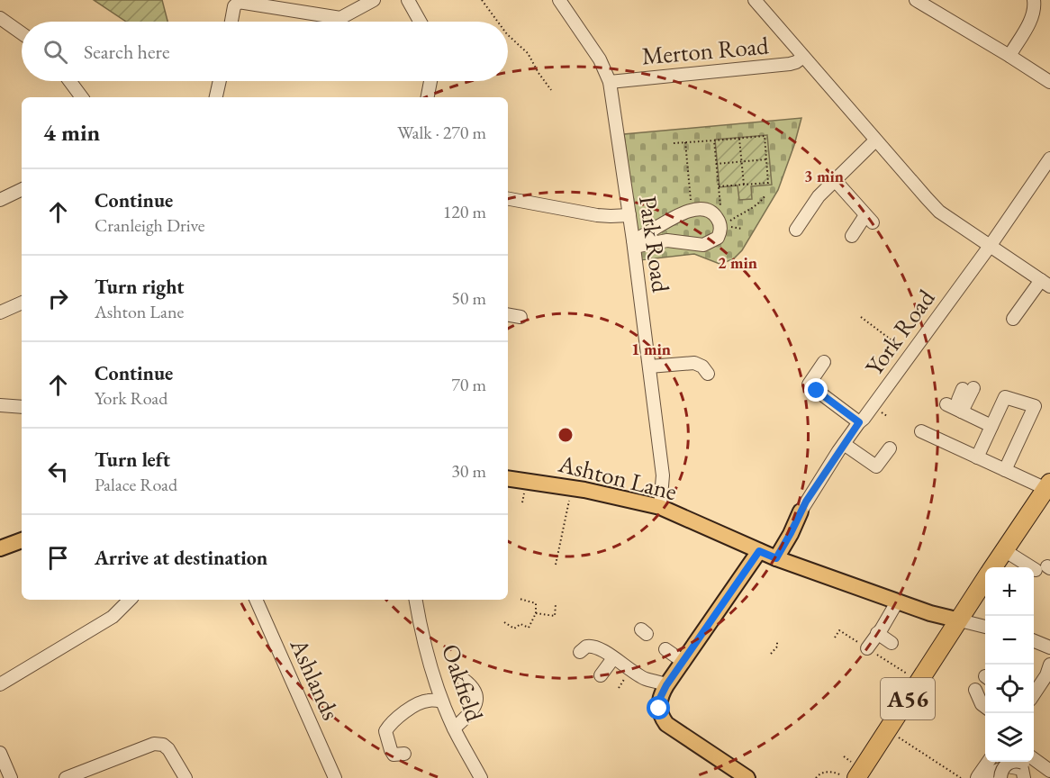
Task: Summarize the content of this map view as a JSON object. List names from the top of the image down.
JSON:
{
  "streets": {
    "highway": ["A56"],
    "main road": ["Ashton Lane"],
    "street": [
      "Merton Road",
      "Park Road",
      "York Road",
      "Ashlands",
      "Oakfield"
    ]
  },
  "crossings": [
    ["Merton Road", "Park Road"],
    ["Park Road", "Ashton Lane"],
    ["Ashton Lane", "A56"]
  ],
  "page": {
    "search": "Search here",
    "heading": ["4 min", "Walk · 270 m"],
    "list": [
      ["Continue", "Cranleigh Drive", "120 m"],
      ["Turn right", "Ashton Lane", "50 m"],
      ["Continue", "York Road", "70 m"],
      ["Turn left", "Palace Road", "30 m"],
      "Arrive at destination"
    ],
    "map_buttons": ["+", "−"]
  },
  "rings": ["3 min", "2 min", "1 min"]
}
